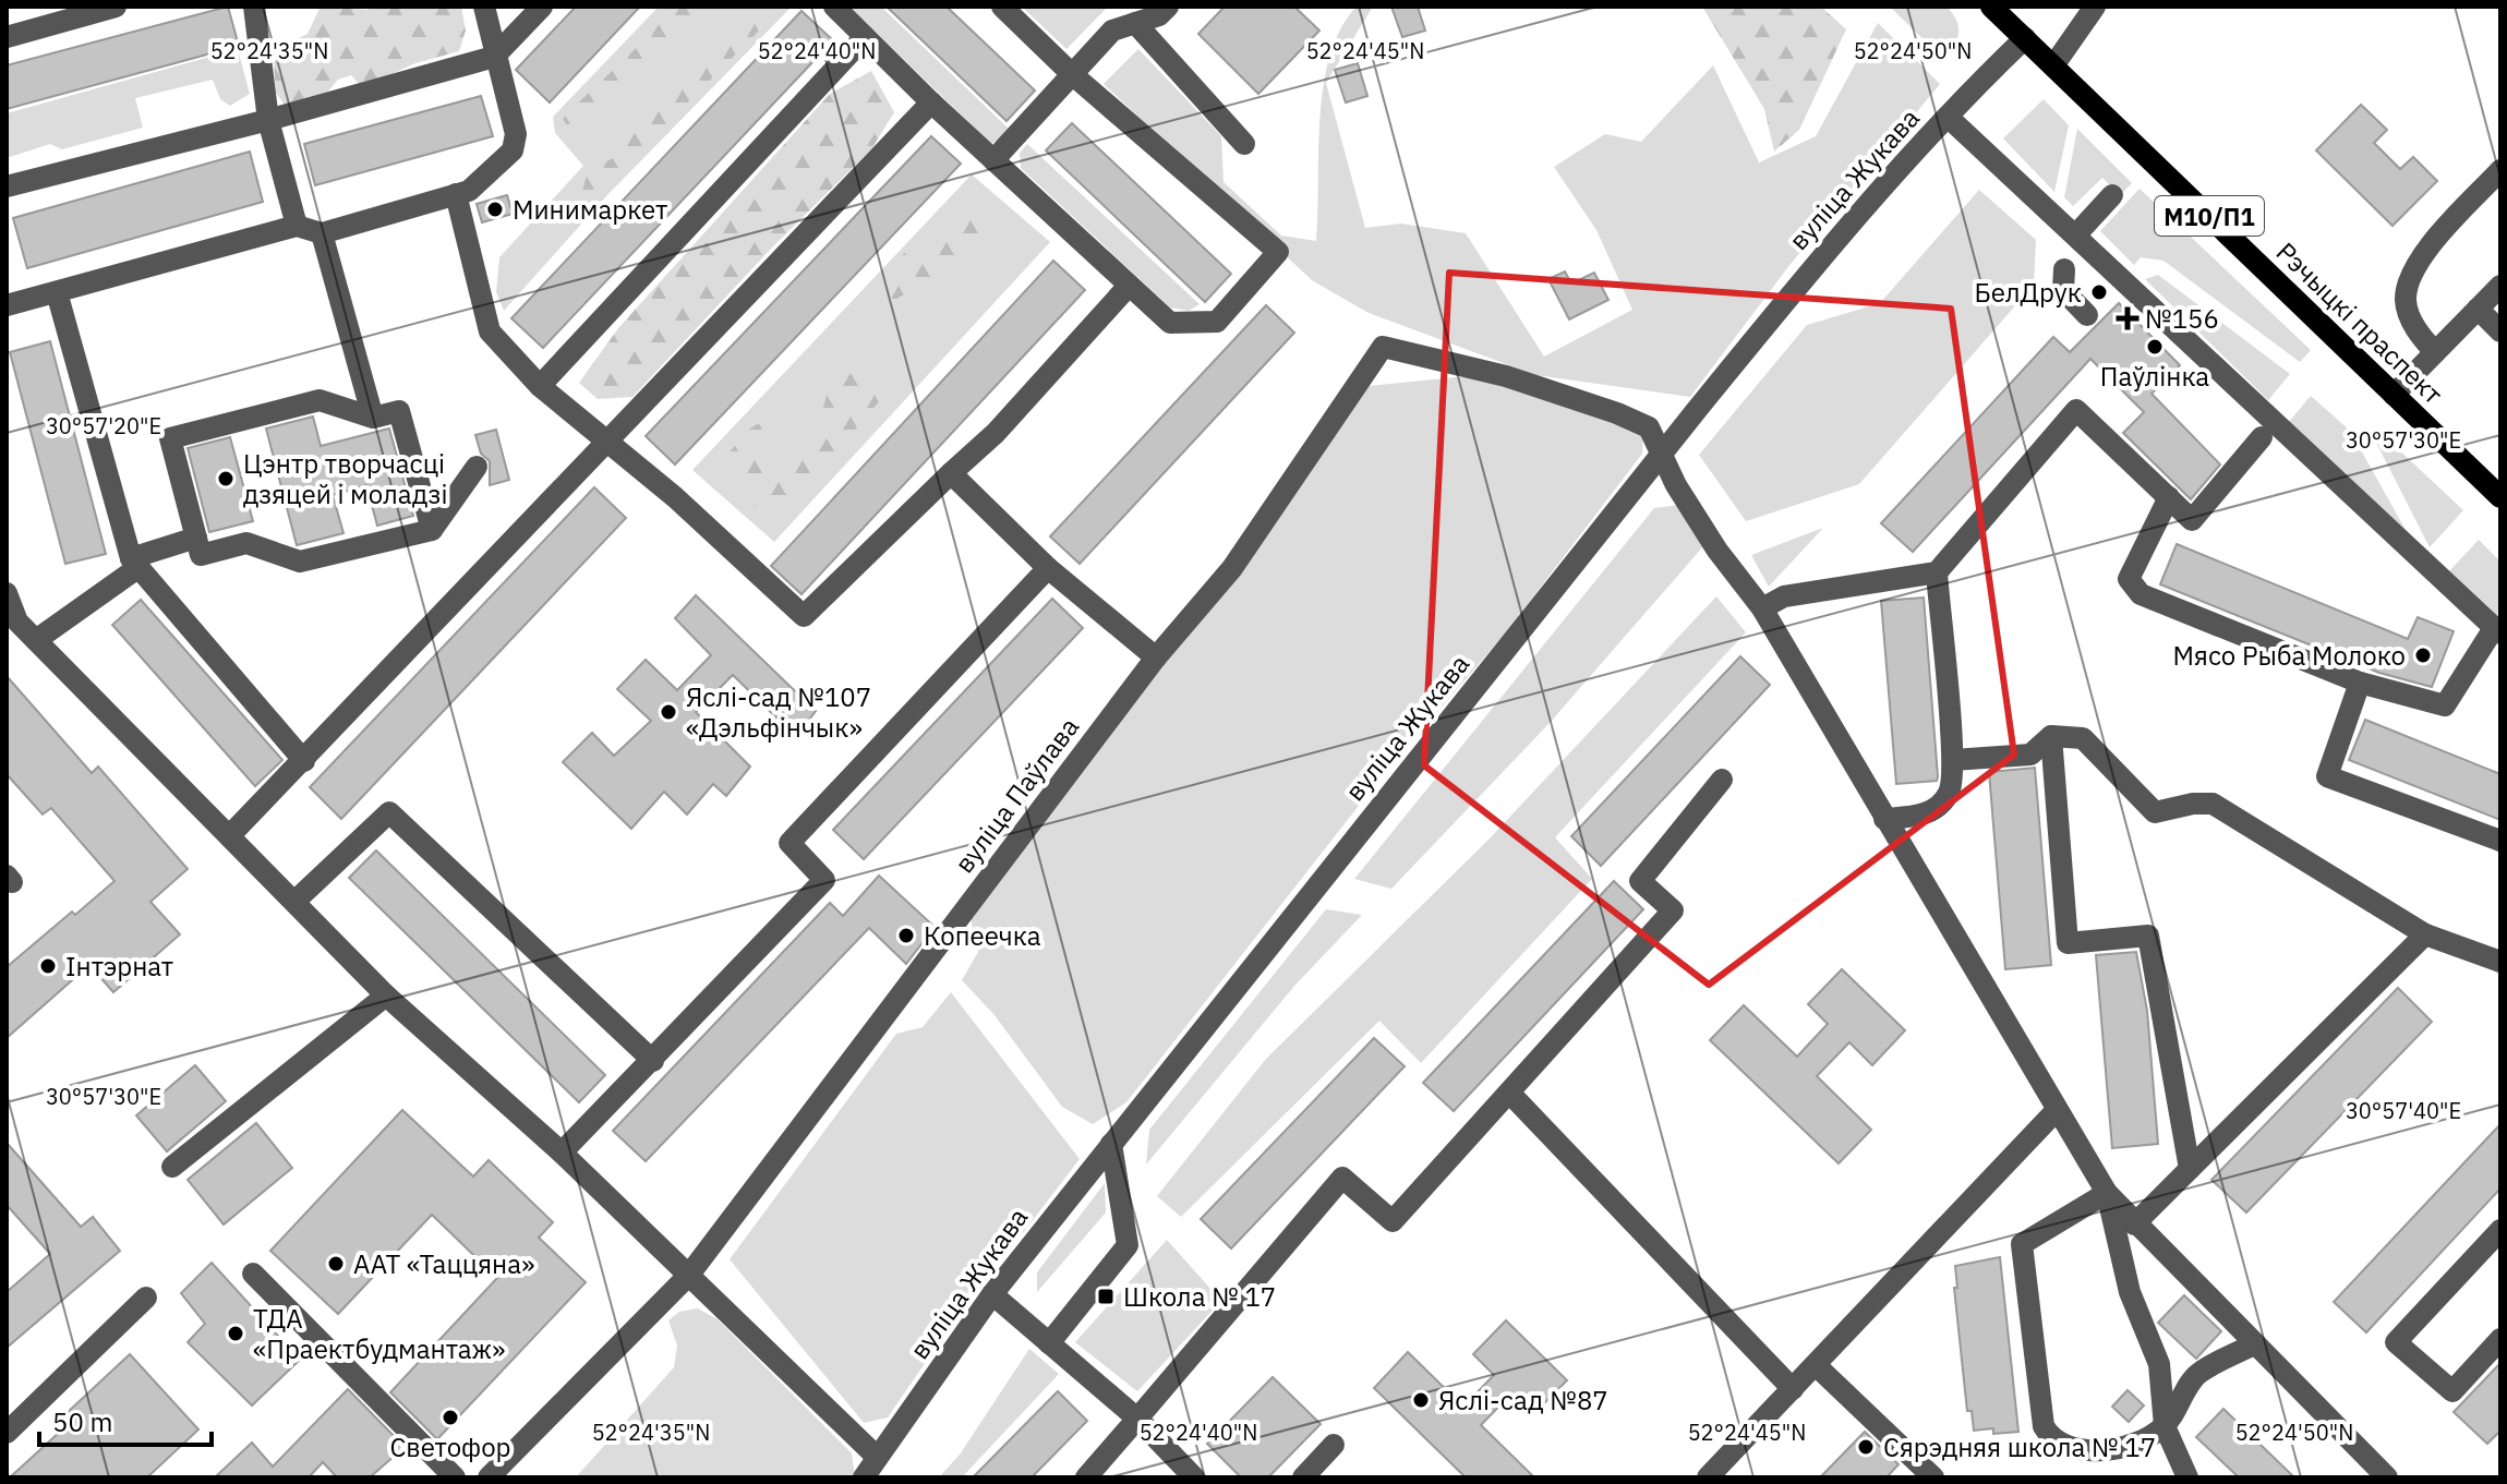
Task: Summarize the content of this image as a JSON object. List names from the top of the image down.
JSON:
{
  "streets": {
    "main road": ["М10/П1", "Рэчыцкі праспект"],
    "street": ["вуліца Жукава", "вуліца Паўлава"]
  },
  "crossings": [
    ["вуліца Жукава", "Рэчыцкі праспект"],
    ["вуліца Жукава", "вуліца Паўлава"]
  ],
  "places": {
    "other": [
      "Минимаркет",
      "БелДрук",
      "Паўлінка",
      "Цэнтр творчасці дзяцей і моладзі",
      "Мясо Рыба Молоко",
      "Яслі-сад №107 «Дэльфінчык»",
      "Копеечка",
      "Інтэрнат",
      "ААТ «Таццяна»",
      "ТДА «Праектбудмантаж»",
      "Яслі-сад №87",
      "Светофор",
      "Сярэдняя школа № 17"
    ],
    "health": ["№156"],
    "transit": ["Школа № 17"]
  },
  "scale_bar": "50 m",
  "coordinates": [
    "52°24'35\"N",
    "52°24'40\"N",
    "52°24'45\"N",
    "52°24'50\"N",
    "30°57'20\"E",
    "30°57'30\"E",
    "30°57'40\"E"
  ]
}
